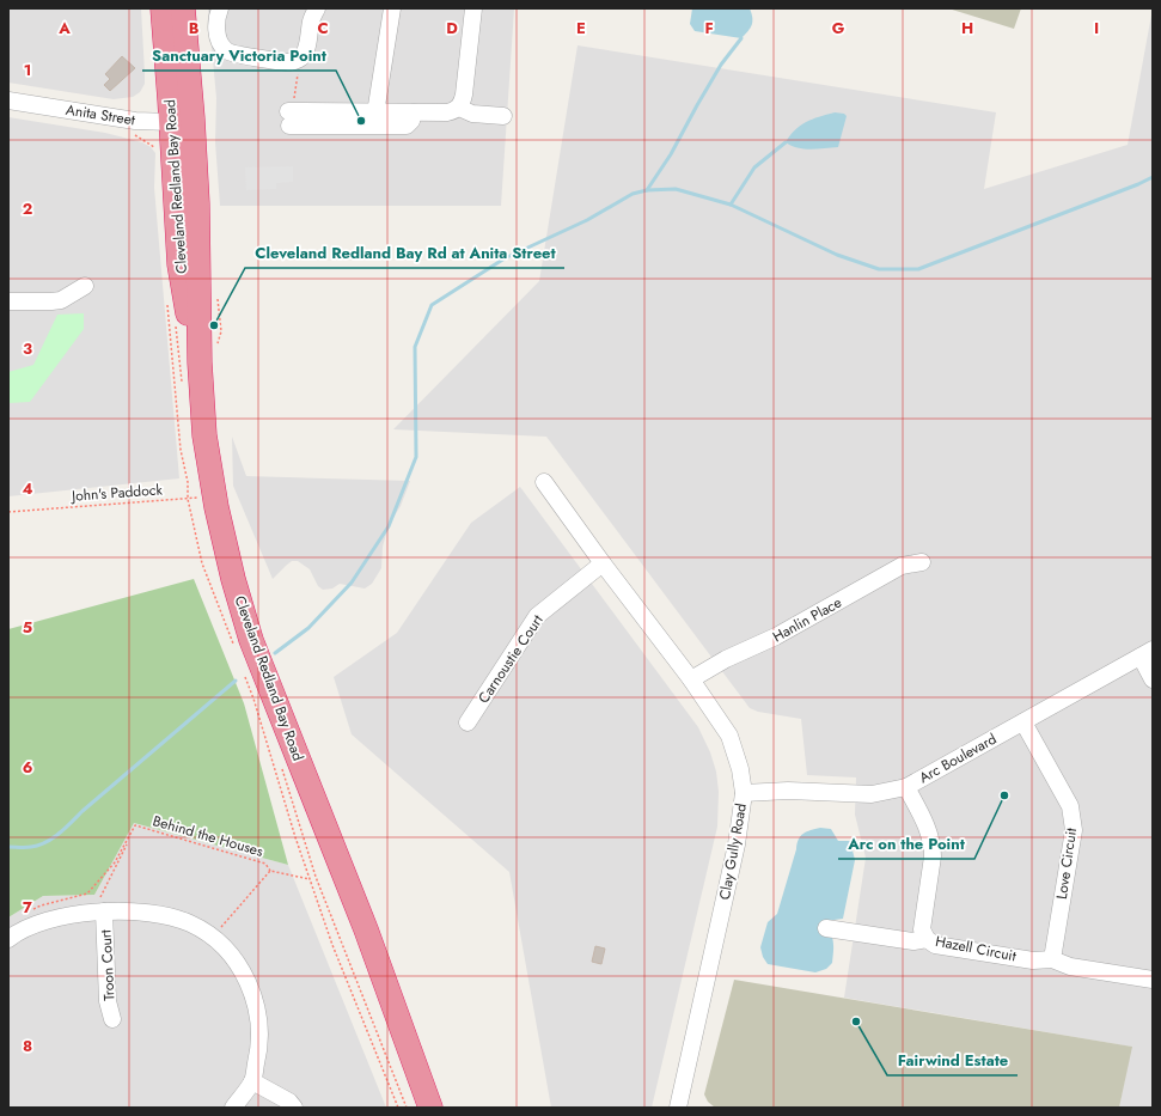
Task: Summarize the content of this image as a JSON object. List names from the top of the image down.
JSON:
{
  "streets": {
    "highway": ["Cleveland Redland Bay Road"],
    "street": [
      "Anita Street",
      "Hanlin Place",
      "Carnoustie Court",
      "Arc Boulevard",
      "Clay Gully Road",
      "Love Circuit",
      "Hazell Circuit",
      "Troon Court"
    ],
    "path": ["John's Paddock", "Behind the Houses"]
  },
  "crossings": [
    ["Anita Street", "Cleveland Redland Bay Road"],
    ["Cleveland Redland Bay Road", "John's Paddock"],
    ["Hanlin Place", "Clay Gully Road"],
    ["Carnoustie Court", "Clay Gully Road"],
    ["Arc Boulevard", "Clay Gully Road"],
    ["Arc Boulevard", "Love Circuit"],
    ["Arc Boulevard", "Hazell Circuit"],
    ["Love Circuit", "Hazell Circuit"]
  ],
  "places": [
    "Sanctuary Victoria Point",
    "Cleveland Redland Bay Rd at Anita Street",
    "Arc on the Point",
    "Fairwind Estate"
  ],
  "grid": {
    "columns": [
      "A",
      "B",
      "C",
      "D",
      "E",
      "F",
      "G",
      "H",
      "I"
    ],
    "rows": [
      "1",
      "2",
      "3",
      "4",
      "5",
      "6",
      "7",
      "8"
    ]
  }
}
